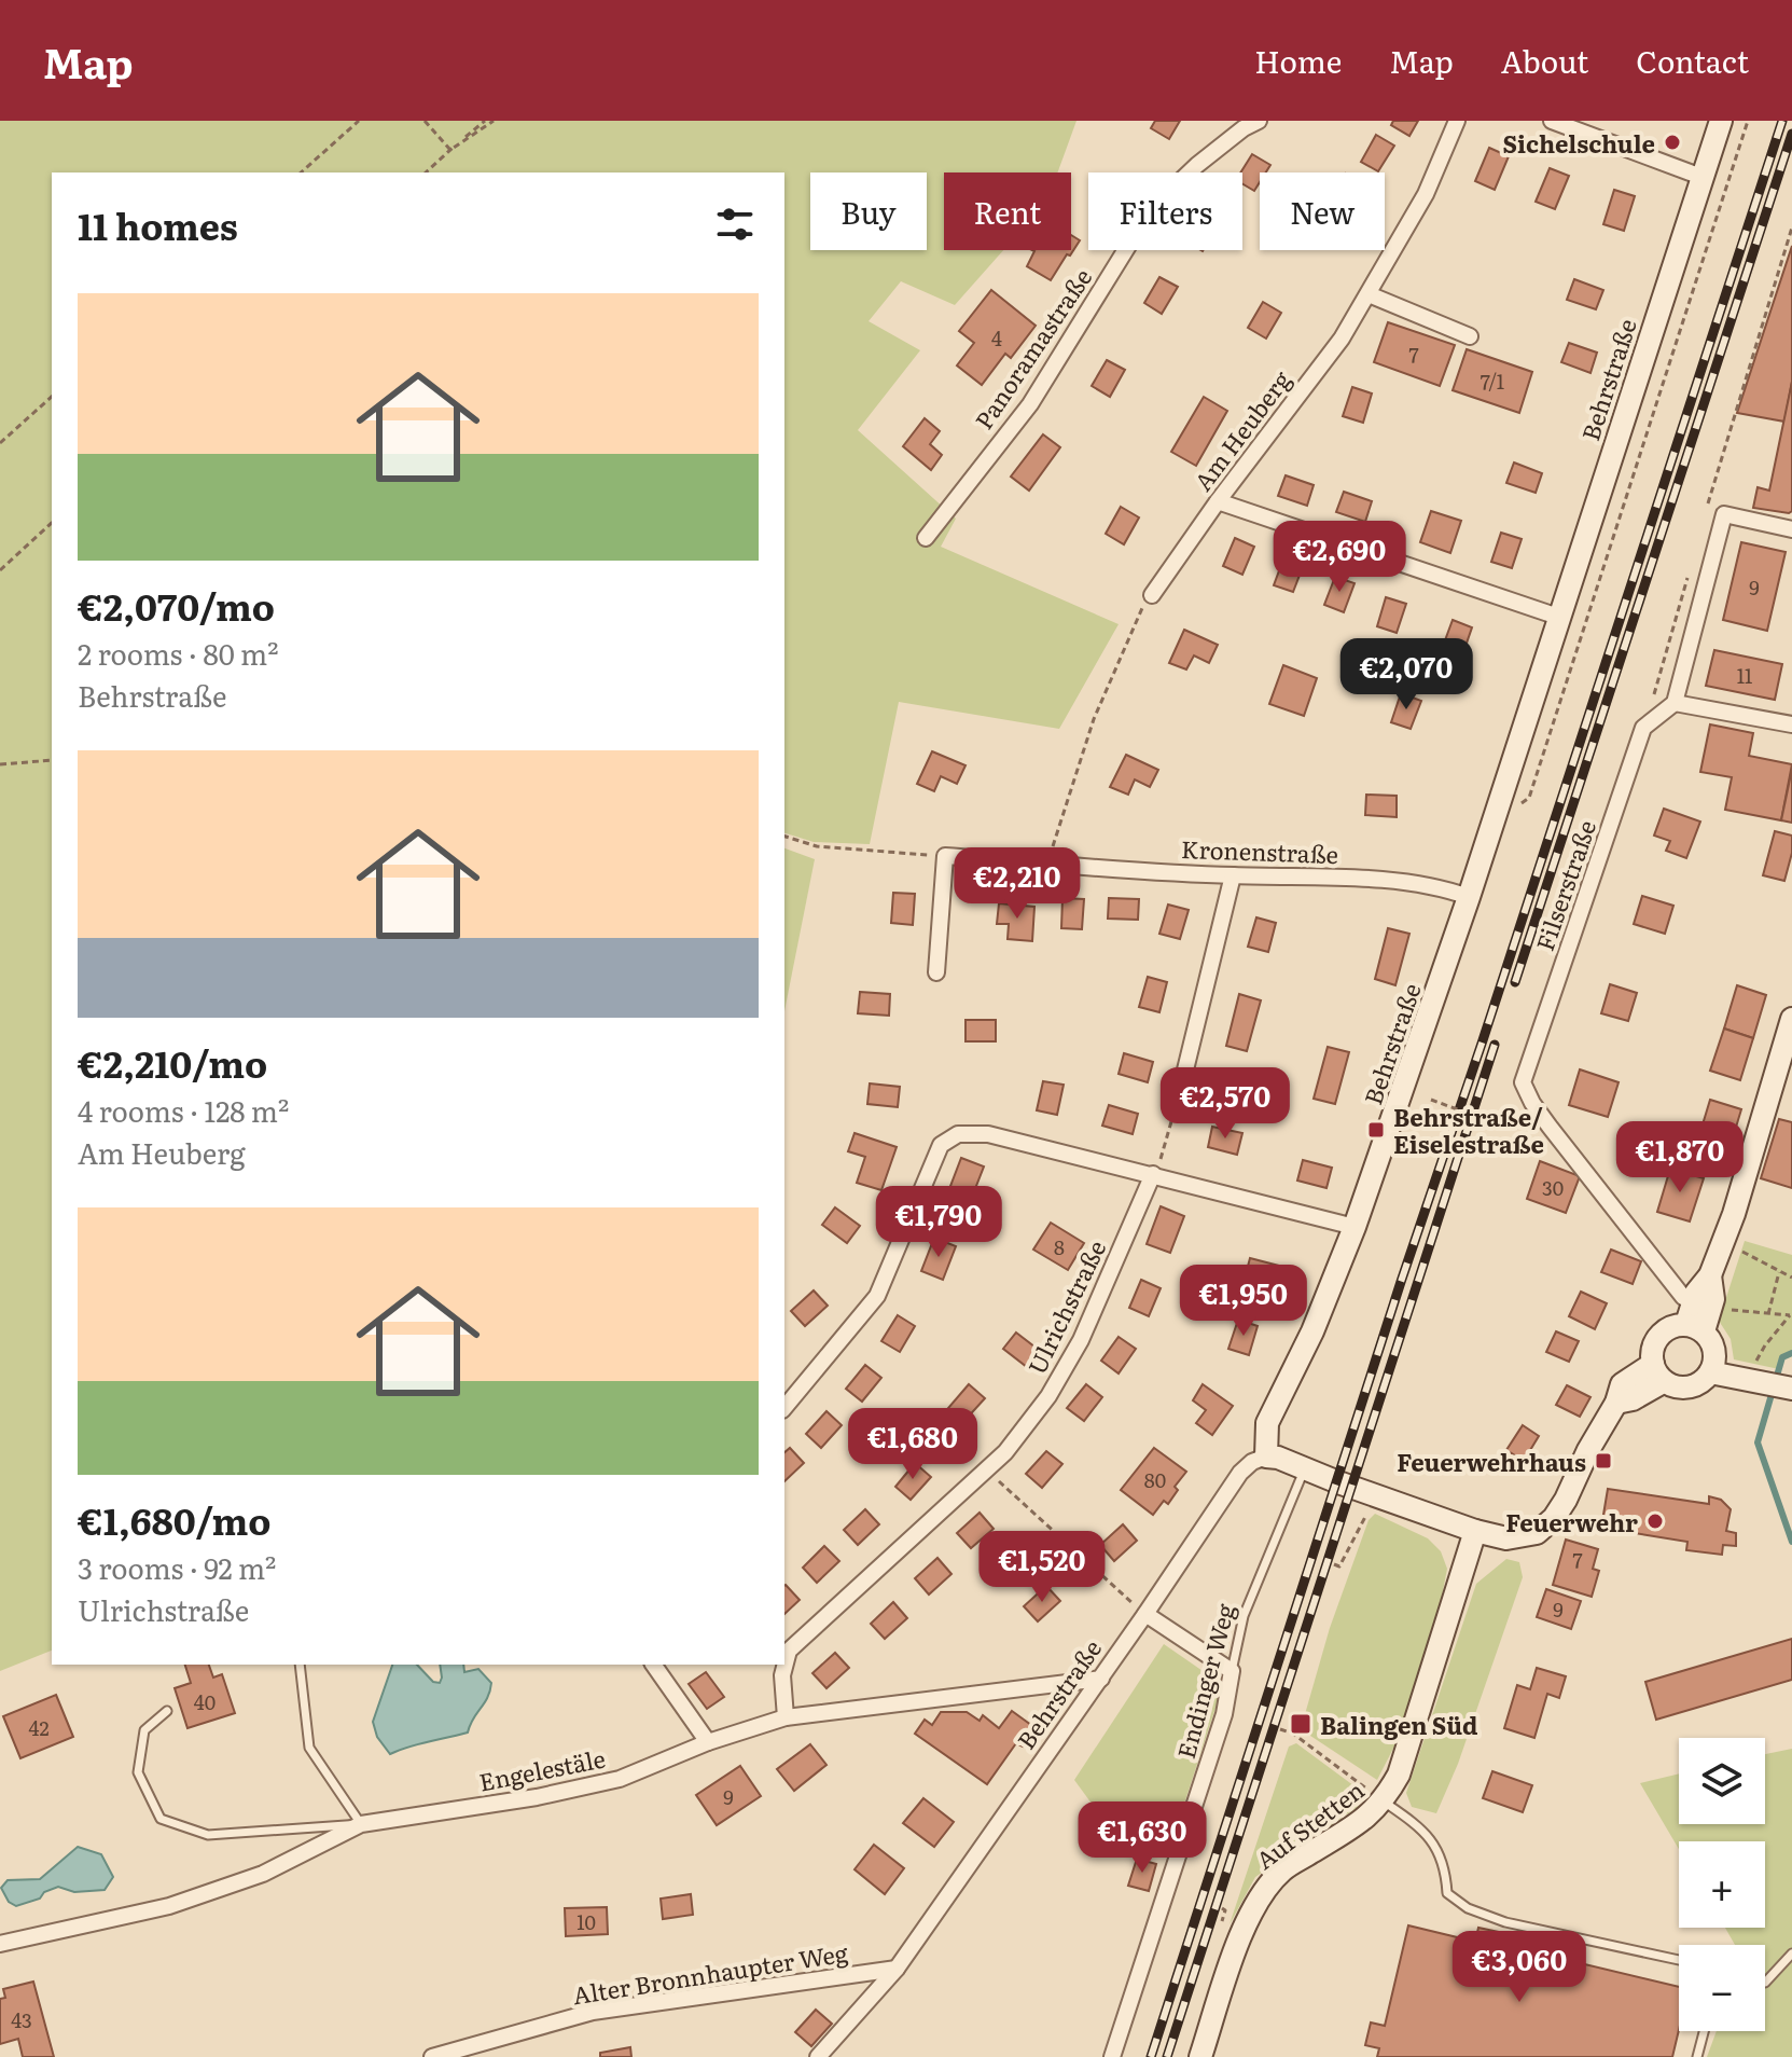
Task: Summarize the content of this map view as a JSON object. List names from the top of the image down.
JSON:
{
  "streets": {
    "street": [
      "Panoramastraße",
      "Behrstraße",
      "Am Heuberg",
      "Kronenstraße",
      "Filserstraße",
      "Ulrichstraße",
      "Endinger Weg",
      "Engelestäle",
      "Auf Stetten",
      "Alter Bronnhaupter Weg"
    ]
  },
  "crossings": [
    ["Behrstraße", "Kronenstraße"],
    ["Behrstraße", "Engelestäle"],
    ["Behrstraße", "Alter Bronnhaupter Weg"],
    ["Ulrichstraße", "Engelestäle"]
  ],
  "places": {
    "other": ["Sichelschule", "Feuerwehr"],
    "transit": ["Behrstraße/ Eiselestraße", "Feuerwehrhaus", "Balingen Süd"]
  },
  "house_numbers": [
    "4",
    "7",
    "7/1",
    "9",
    "11",
    "30",
    "8",
    "80",
    "7",
    "9",
    "40",
    "42",
    "9",
    "10",
    "43"
  ],
  "page": {
    "header": "Map",
    "nav": [
      "Home",
      "Map",
      "About",
      "Contact"
    ],
    "chip": [
      "Buy",
      "Rent",
      "Filters",
      "New"
    ],
    "heading": "11 homes",
    "list": [
      {
        "name": "€2,070/mo",
        "note": "2 rooms · 80 m² · Behrstraße"
      },
      {
        "name": "€2,210/mo",
        "note": "4 rooms · 128 m² · Am Heuberg"
      },
      {
        "name": "€1,680/mo",
        "note": "3 rooms · 92 m² · Ulrichstraße"
      }
    ],
    "price": [
      "€2,690",
      "€2,070",
      "€2,210",
      "€2,570",
      "€1,870",
      "€1,790",
      "€1,950",
      "€1,680",
      "€1,520",
      "€1,630",
      "€3,060"
    ],
    "map_buttons": ["+", "−"]
  }
}
